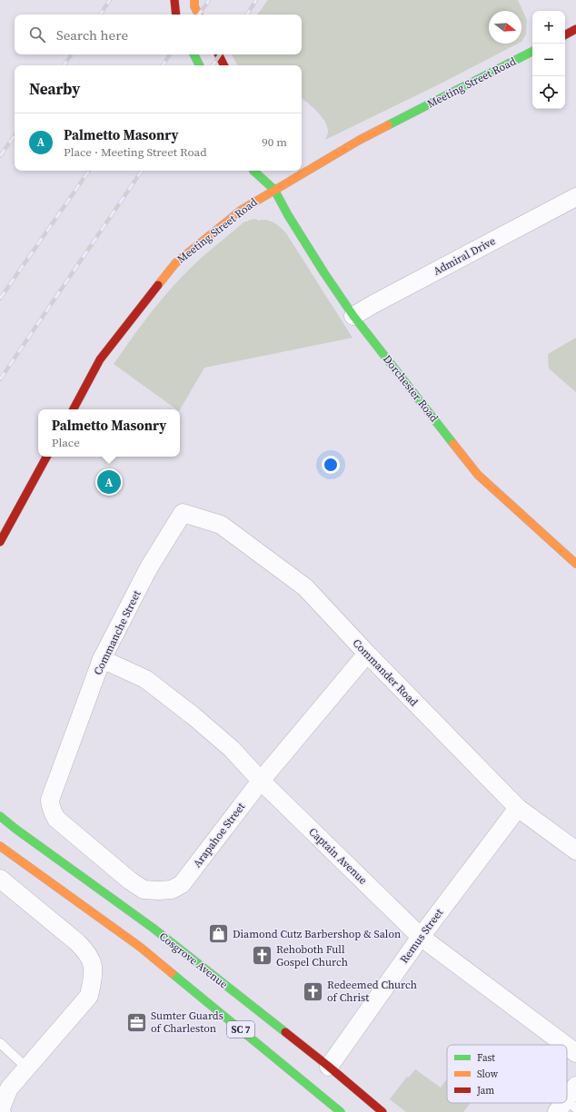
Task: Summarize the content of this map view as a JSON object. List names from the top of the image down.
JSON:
{
  "streets": {
    "main road": [
      "Meeting Street Road",
      "Dorchester Road",
      "Cosgrove Avenue",
      "SC 7"
    ],
    "street": [
      "Admiral Drive",
      "Commanche Street",
      "Commander Road",
      "Arapahoe Street",
      "Captain Avenue",
      "Remus Street"
    ]
  },
  "crossings": [
    ["Meeting Street Road", "Dorchester Road"],
    ["Admiral Drive", "Dorchester Road"],
    ["Commanche Street", "Commander Road"],
    ["Commanche Street", "Arapahoe Street"],
    ["Commanche Street", "Captain Avenue"],
    ["Commander Road", "Arapahoe Street"],
    ["Commander Road", "Remus Street"],
    ["Arapahoe Street", "Captain Avenue"],
    ["Captain Avenue", "Remus Street"],
    ["Remus Street", "Cosgrove Avenue"]
  ],
  "places": {
    "shop": ["Diamond Cutz Barbershop & Salon"],
    "church": ["Rehoboth Full Gospel Church", "Redeemed Church of Christ"],
    "office": ["Sumter Guards of Charleston"]
  },
  "legend": ["Fast", "Slow", "Jam"],
  "north": "right",
  "page": {
    "map_buttons": ["+", "−"],
    "search": "Search here",
    "heading": "Nearby",
    "list": [
      {
        "mark": "A",
        "name": "Palmetto Masonry",
        "note": "Place · Meeting Street Road",
        "value": "90 m"
      }
    ],
    "popup": ["Palmetto Masonry", "Place"],
    "pins": "A"
  }
}
